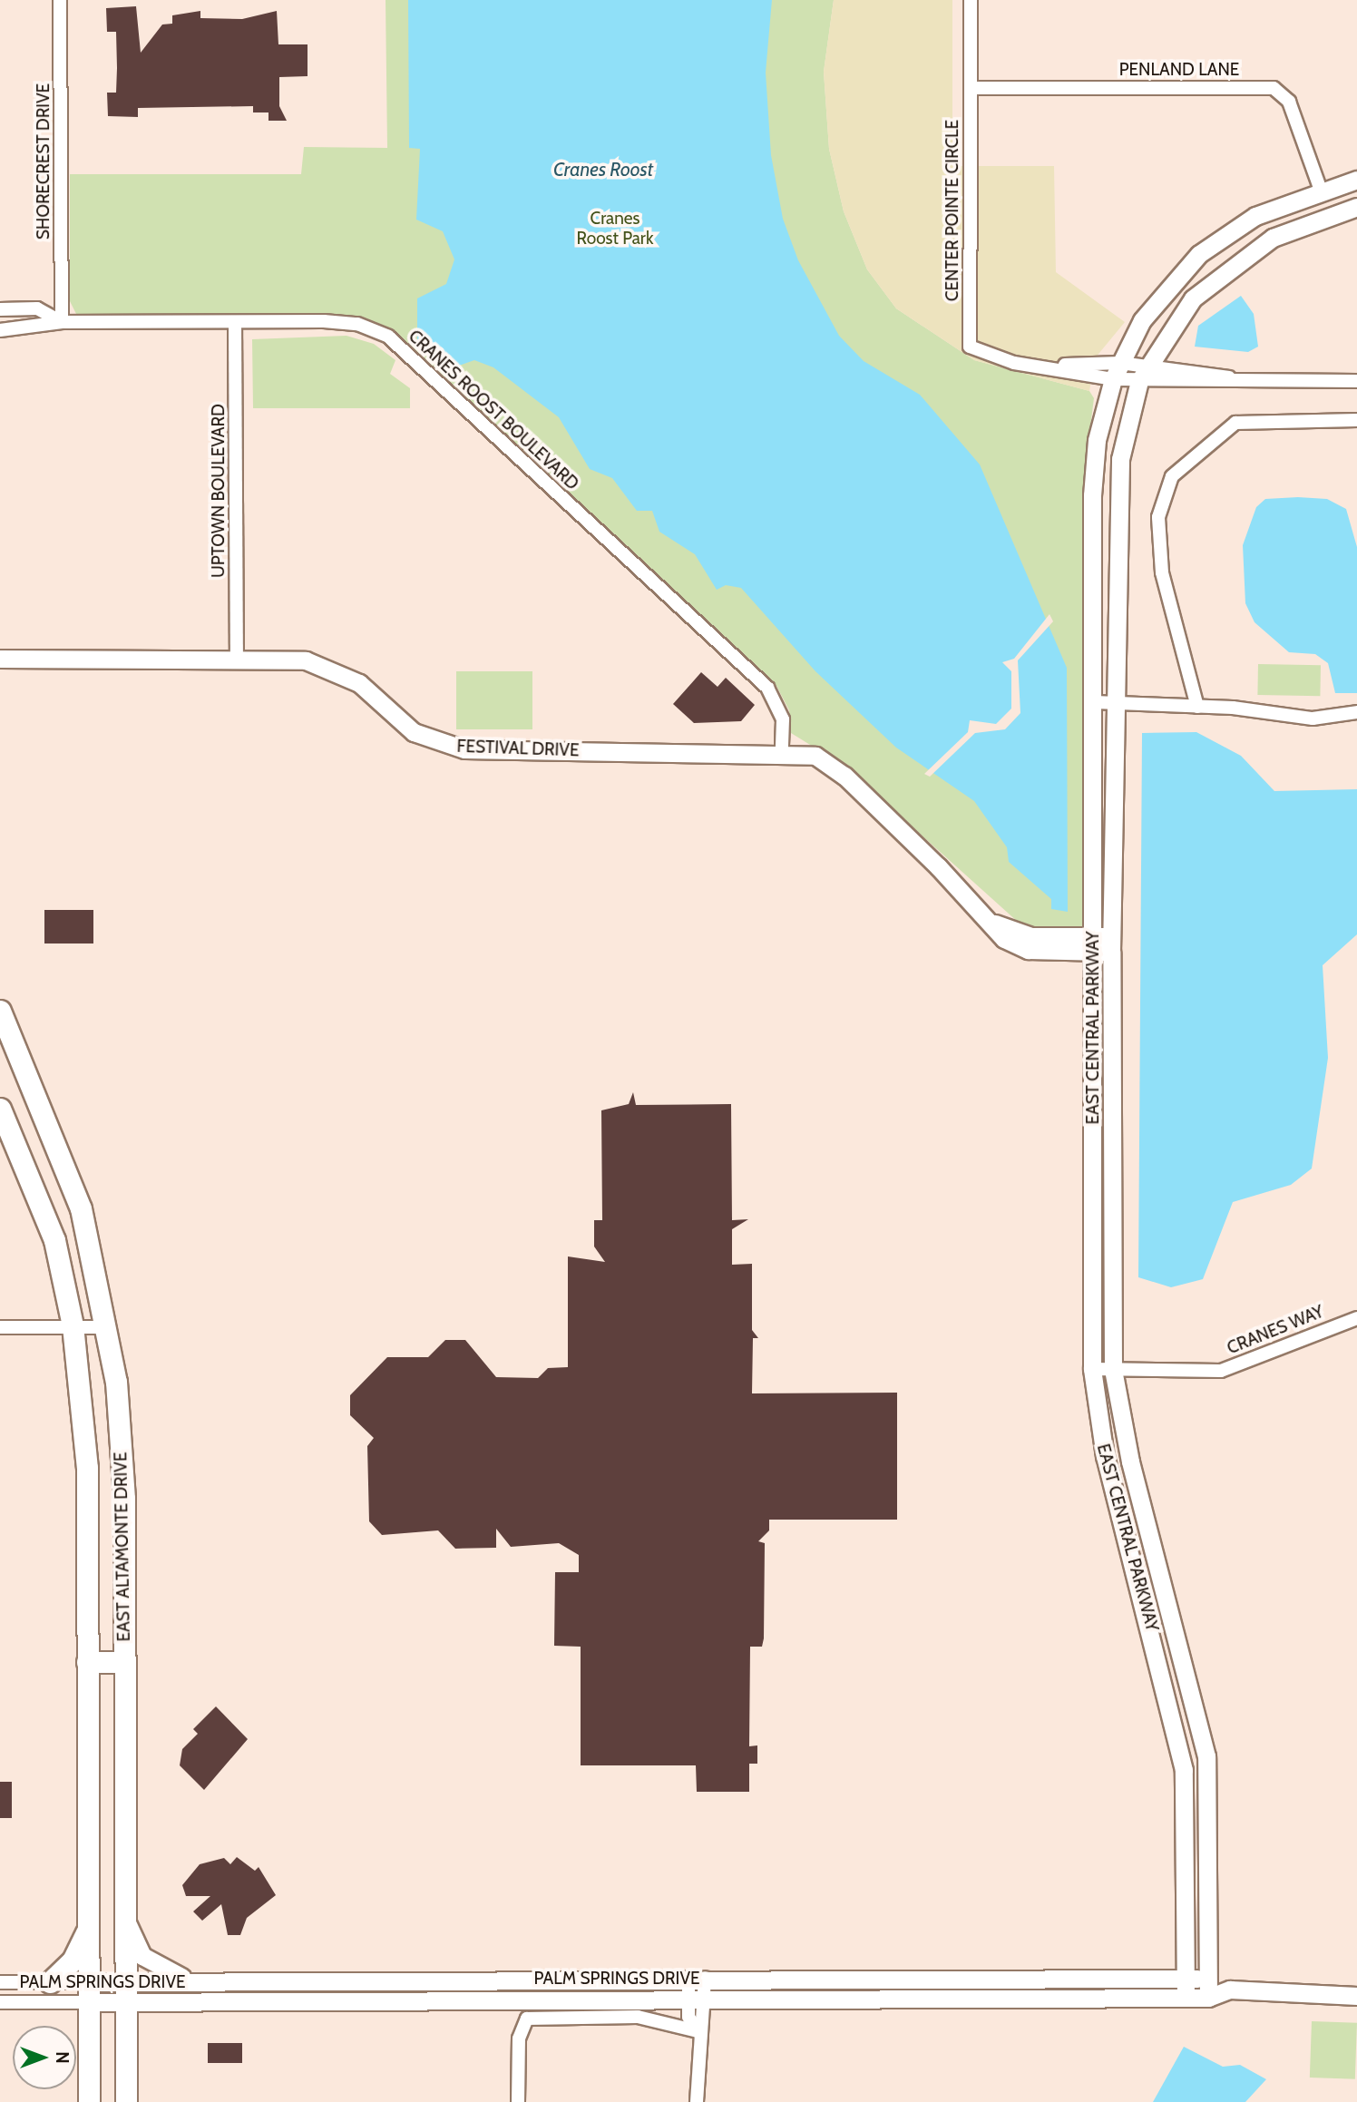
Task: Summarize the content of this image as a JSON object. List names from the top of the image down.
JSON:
{
  "streets": {
    "main road": [
      "FESTIVAL DRIVE",
      "EAST CENTRAL PARKWAY",
      "EAST ALTAMONTE DRIVE",
      "PALM SPRINGS DRIVE"
    ],
    "street": [
      "PENLAND LANE",
      "SHORECREST DRIVE",
      "CENTER POINTE CIRCLE",
      "CRANES ROOST BOULEVARD",
      "UPTOWN BOULEVARD",
      "CRANES WAY"
    ]
  },
  "crossings": [
    ["PENLAND LANE", "CENTER POINTE CIRCLE"],
    ["PENLAND LANE", "EAST CENTRAL PARKWAY"],
    ["SHORECREST DRIVE", "CRANES ROOST BOULEVARD"],
    ["CENTER POINTE CIRCLE", "EAST CENTRAL PARKWAY"],
    ["CRANES ROOST BOULEVARD", "UPTOWN BOULEVARD"],
    ["CRANES ROOST BOULEVARD", "FESTIVAL DRIVE"],
    ["UPTOWN BOULEVARD", "FESTIVAL DRIVE"],
    ["FESTIVAL DRIVE", "EAST CENTRAL PARKWAY"],
    ["EAST CENTRAL PARKWAY", "CRANES WAY"],
    ["EAST CENTRAL PARKWAY", "PALM SPRINGS DRIVE"],
    ["EAST ALTAMONTE DRIVE", "PALM SPRINGS DRIVE"]
  ],
  "water": ["Cranes Roost"],
  "parks": ["Cranes Roost Park"],
  "north": "right"
}
